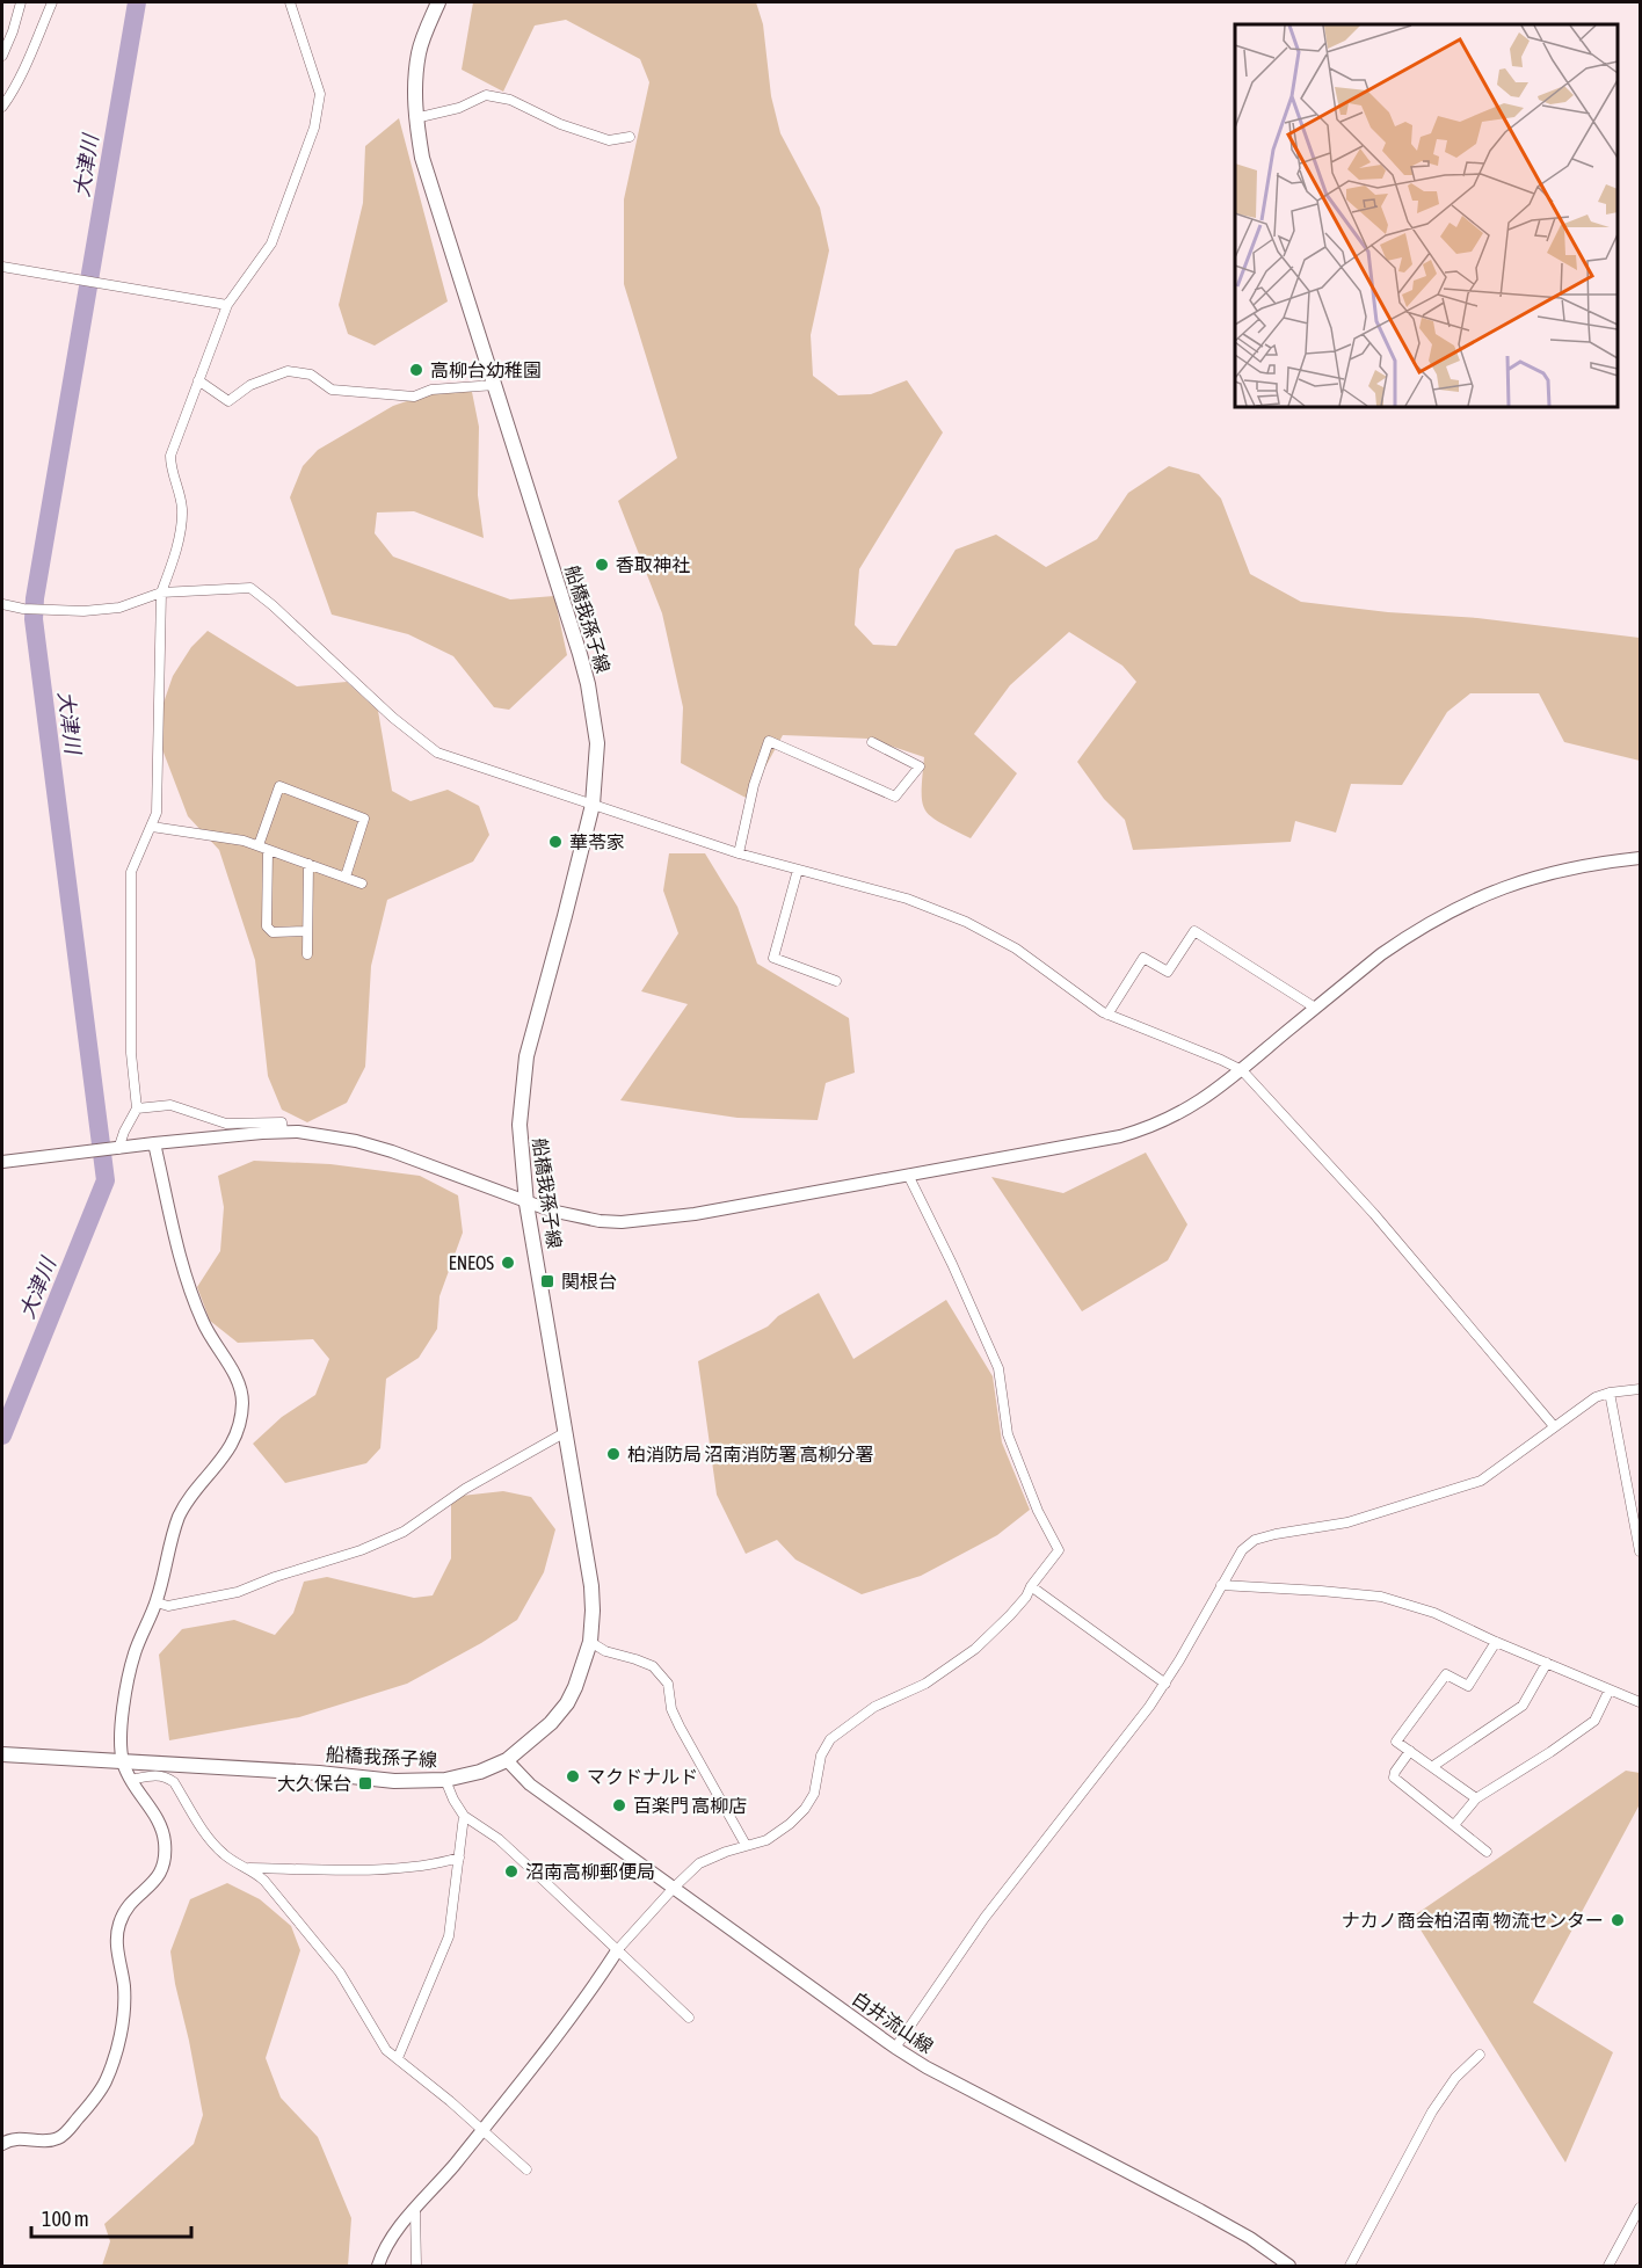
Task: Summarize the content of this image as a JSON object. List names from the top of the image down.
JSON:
{
  "streets": {
    "main road": ["船橋我孫子線"],
    "street": ["白井流山線"]
  },
  "crossings": [
    ["船橋我孫子線", "白井流山線"]
  ],
  "water": ["大津川"],
  "places": {
    "other": [
      "高柳台幼稚園",
      "香取神社",
      "華苓家",
      "ENEOS",
      "柏消防局 沼南消防署 高柳分署",
      "マクドナルド",
      "百楽門 高柳店",
      "沼南高柳郵便局",
      "ナカノ商会柏沼南 物流センター"
    ],
    "transit": ["関根台", "大久保台"]
  },
  "scale_bar": "100 m"
}
